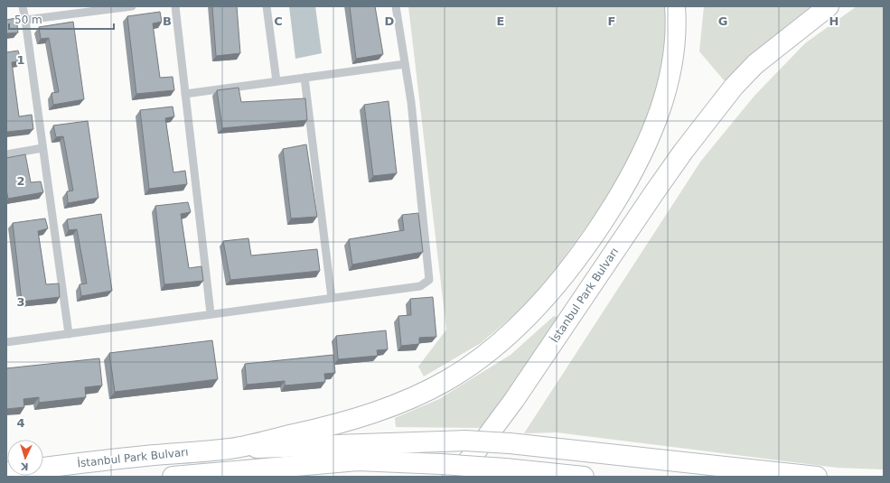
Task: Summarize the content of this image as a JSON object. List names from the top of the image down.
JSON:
{
  "streets": {
    "main road": ["İstanbul Park Bulvarı"]
  },
  "scale_bar": "50 m",
  "north": "bottom",
  "grid": {
    "columns": [
      "B",
      "C",
      "D",
      "E",
      "F",
      "G",
      "H"
    ],
    "rows": [
      "1",
      "2",
      "3",
      "4"
    ]
  }
}
